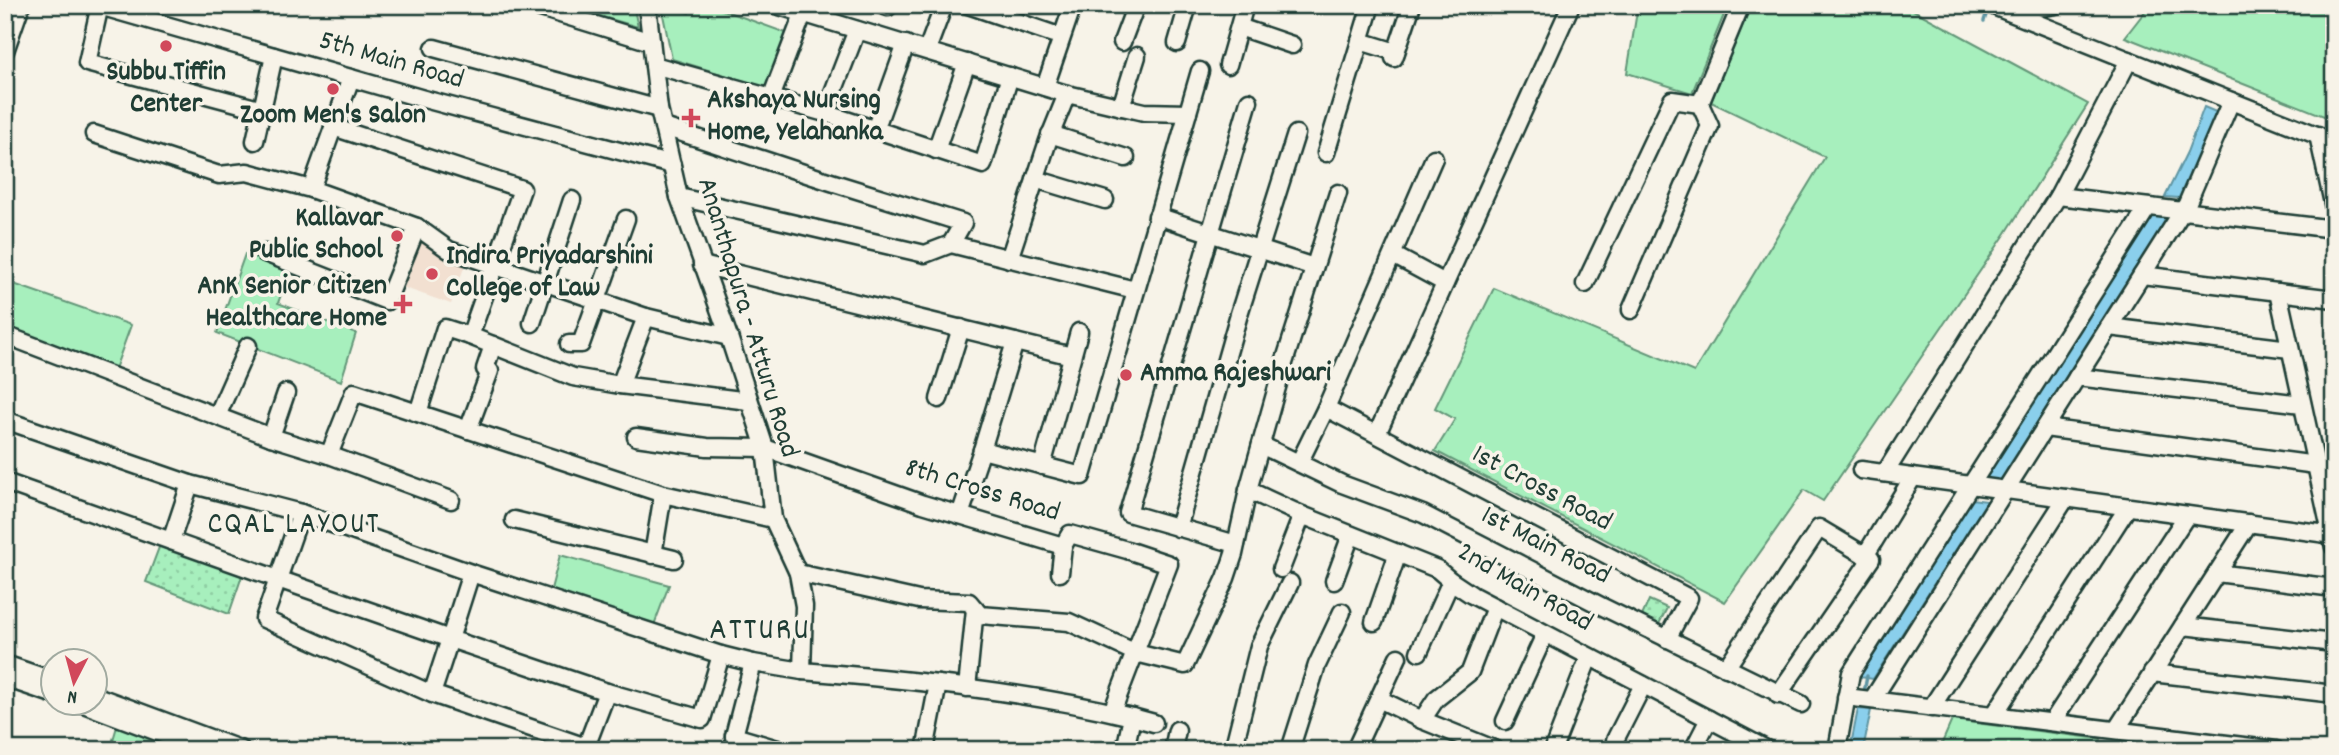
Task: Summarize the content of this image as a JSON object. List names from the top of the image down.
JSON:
{
  "streets": {
    "street": [
      "5th Main Road",
      "Ananthapura - Atturu Road",
      "1st Cross Road",
      "8th Cross Road",
      "1st Main Road",
      "2nd Main Road"
    ]
  },
  "crossings": [
    ["5th Main Road", "Ananthapura - Atturu Road"],
    ["Ananthapura - Atturu Road", "8th Cross Road"],
    ["1st Cross Road", "1st Main Road"]
  ],
  "districts": ["CQAL LAYOUT", "ATTURU"],
  "places": {
    "other": [
      "Subbu Tiffin Center",
      "Zoom Men's Salon",
      "Kallavar Public School",
      "Indira Priyadarshini College of Law",
      "Amma Rajeshwari"
    ],
    "health": ["Akshaya Nursing Home, Yelahanka", "AnK Senior Citizen Healthcare Home"]
  },
  "north": "bottom"
}
